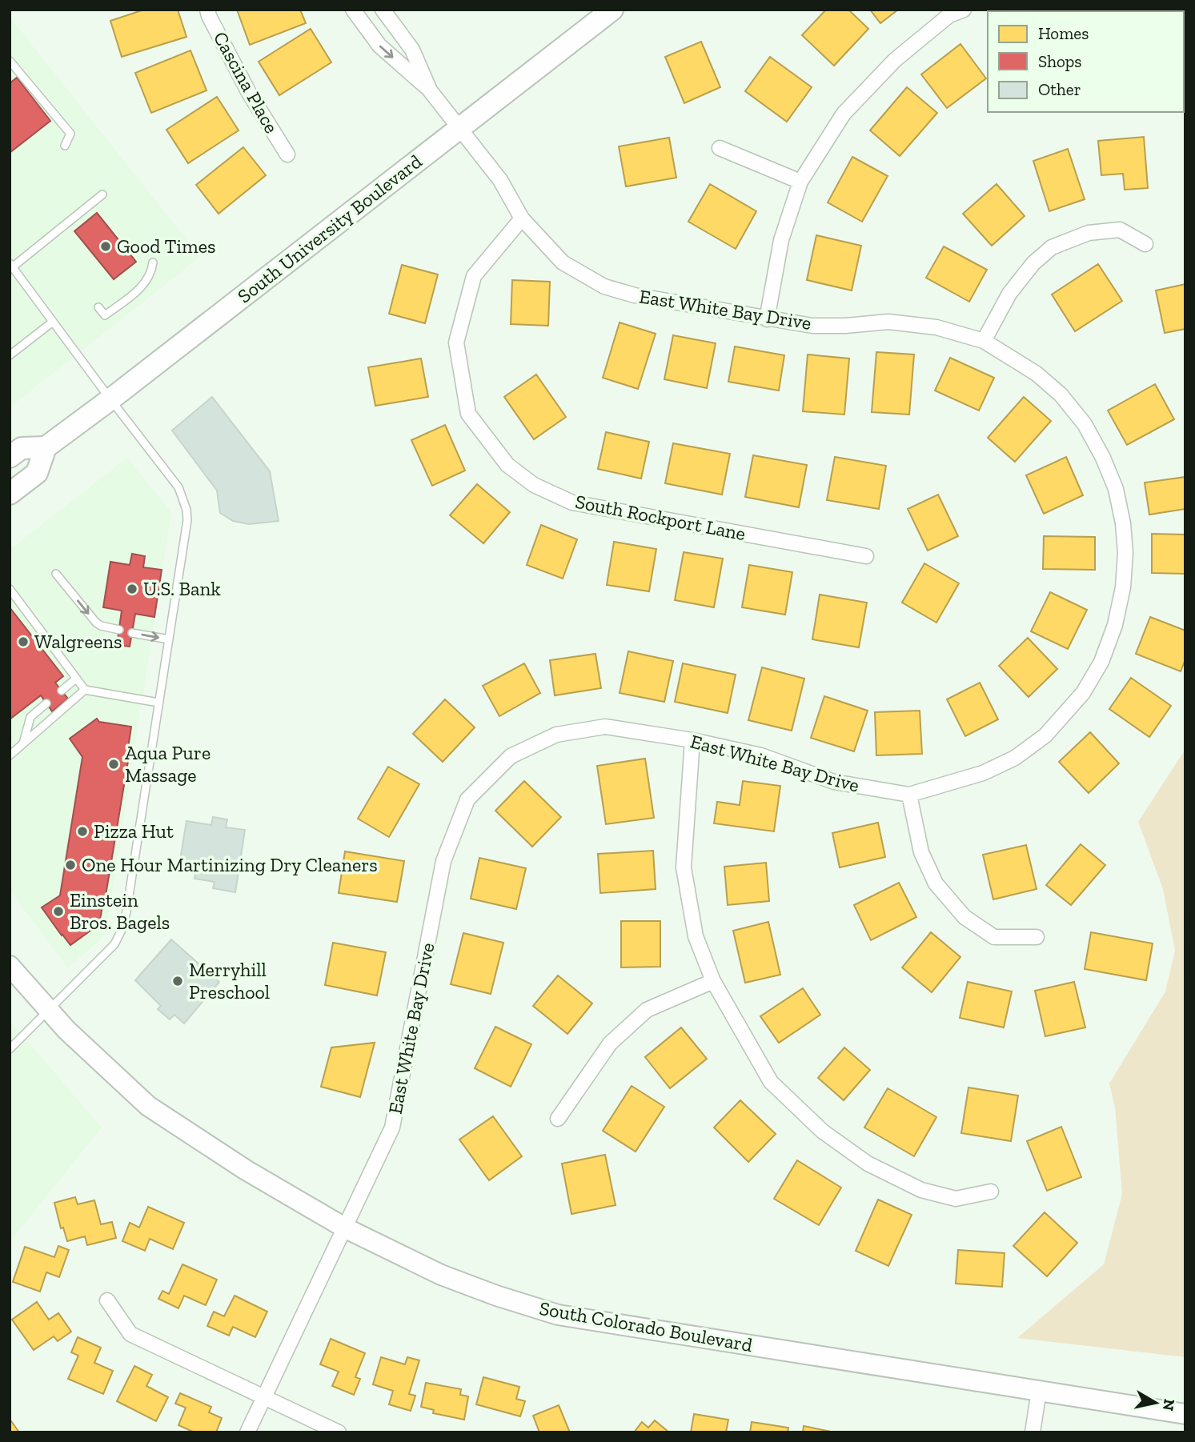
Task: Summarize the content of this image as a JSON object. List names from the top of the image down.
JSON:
{
  "streets": {
    "main road": ["South University Boulevard", "South Colorado Boulevard"],
    "street": ["Cascina Place", "East White Bay Drive", "South Rockport Lane"]
  },
  "crossings": [
    ["South University Boulevard", "East White Bay Drive"],
    ["East White Bay Drive", "South Rockport Lane"],
    ["East White Bay Drive", "South Colorado Boulevard"]
  ],
  "places": [
    "Good Times",
    "U.S. Bank",
    "Walgreens",
    "Aqua Pure Massage",
    "Pizza Hut",
    "One Hour Martinizing Dry Cleaners",
    "Einstein Bros. Bagels",
    "Merryhill Preschool"
  ],
  "legend": ["Homes", "Shops", "Other"],
  "north": "right"
}
